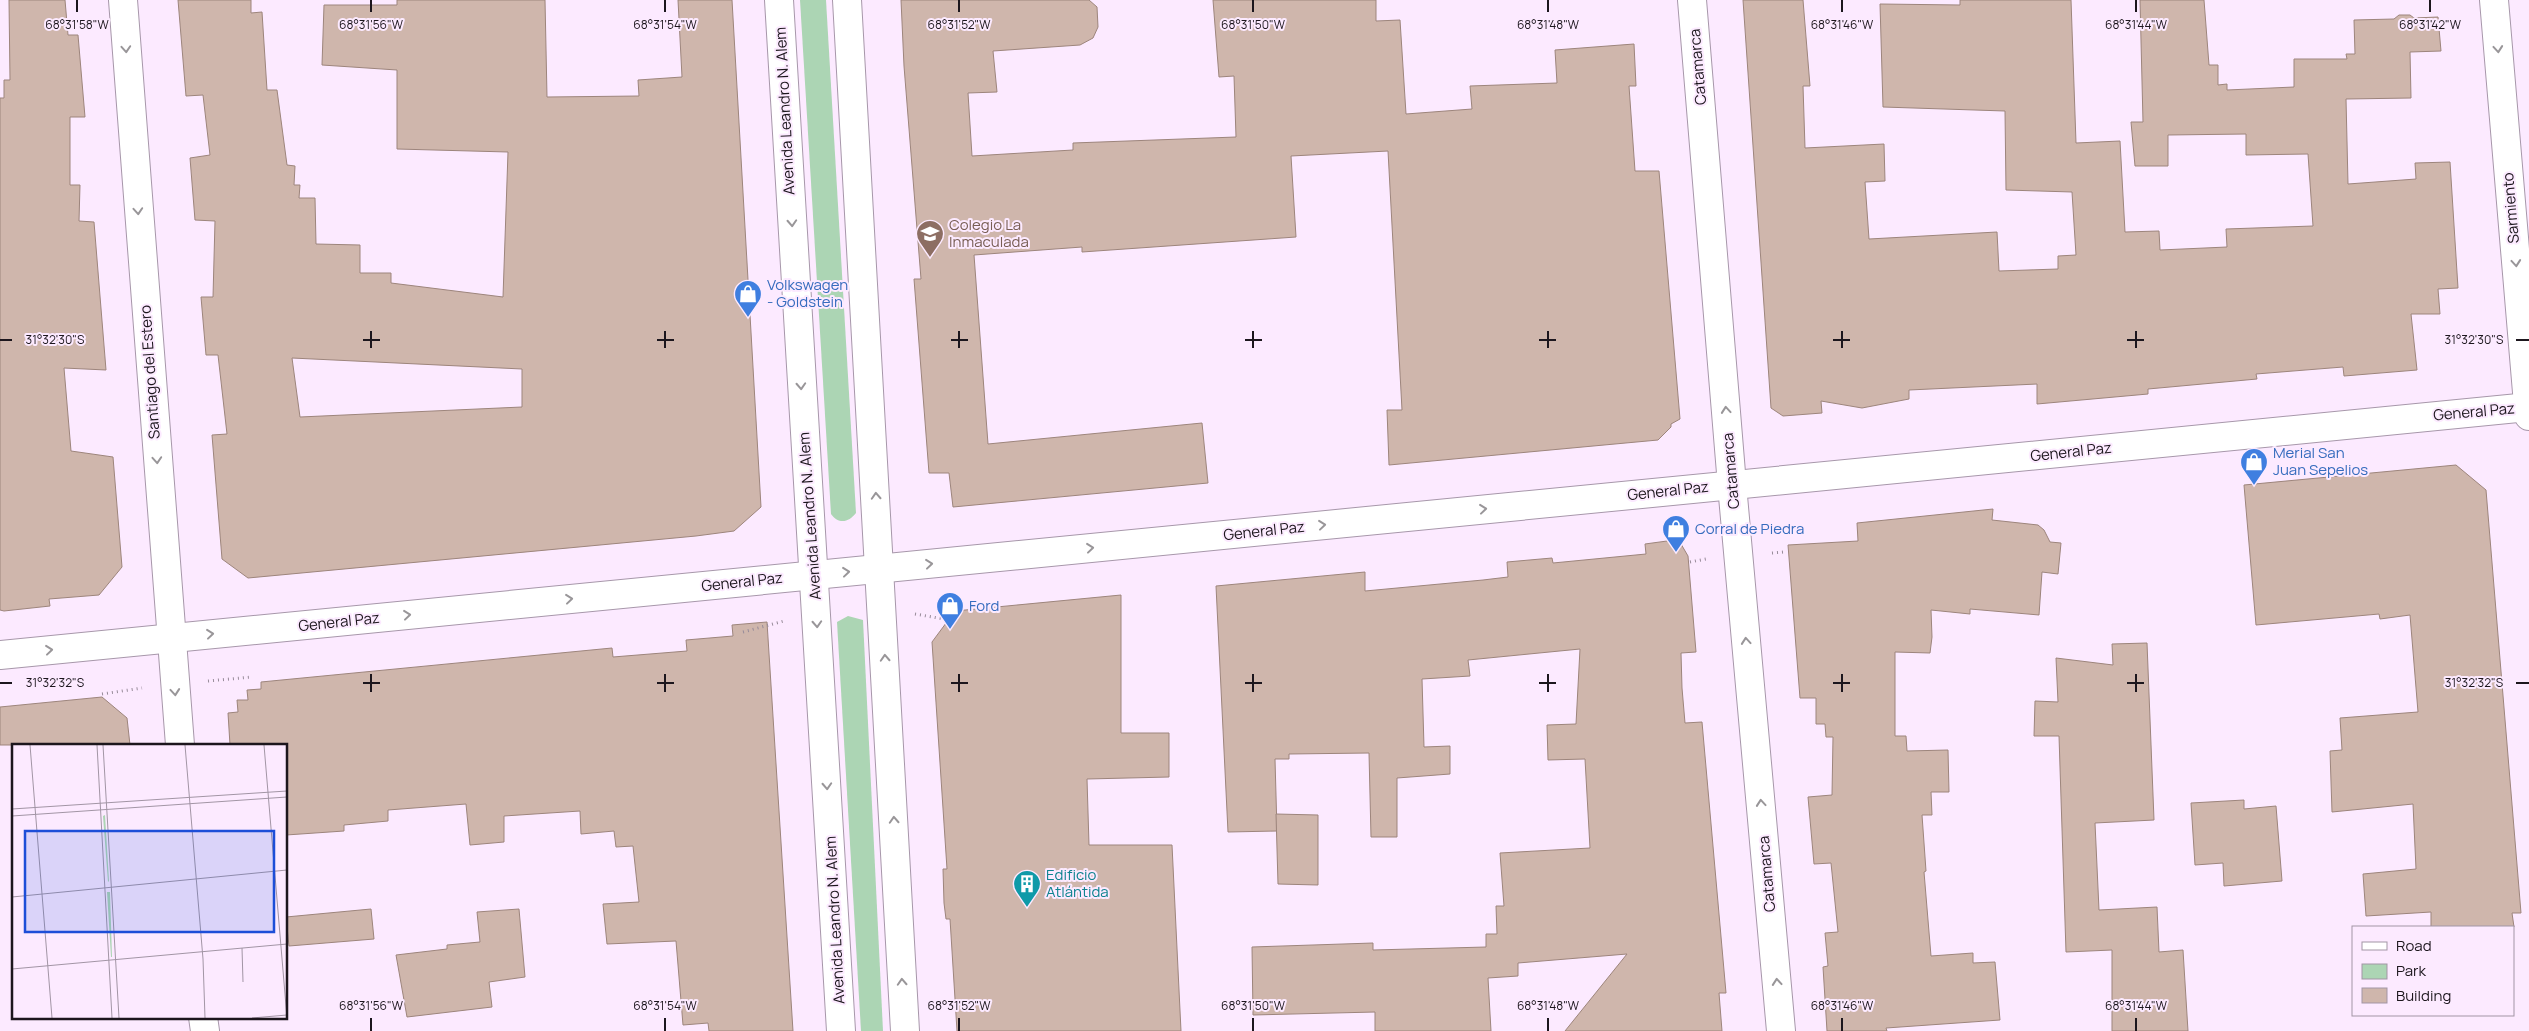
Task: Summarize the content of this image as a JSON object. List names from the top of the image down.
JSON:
{
  "streets": {
    "street": [
      "Catamarca",
      "Avenida Leandro N. Alem",
      "Sarmiento",
      "Santiago del Estero",
      "General Paz"
    ]
  },
  "crossings": [
    ["Catamarca", "General Paz"],
    ["Avenida Leandro N. Alem", "General Paz"],
    ["Sarmiento", "General Paz"],
    ["Santiago del Estero", "General Paz"]
  ],
  "one_way": [
    "Catamarca",
    "Sarmiento",
    "Santiago del Estero",
    "General Paz"
  ],
  "places": {
    "school or university": ["Colegio La Inmaculada"],
    "shop": [
      "Volkswagen - Goldstein",
      "Merial San Juan Sepelios",
      "Corral de Piedra",
      "Ford"
    ],
    "building": ["Edificio Atlántida"]
  },
  "legend": ["Road", "Park", "Building"],
  "coordinates": [
    "68°31'58\"W",
    "68°31'56\"W",
    "68°31'54\"W",
    "68°31'52\"W",
    "68°31'50\"W",
    "68°31'48\"W",
    "68°31'46\"W",
    "68°31'44\"W",
    "68°31'42\"W",
    "31°32'30\"S",
    "31°32'32\"S"
  ]
}
